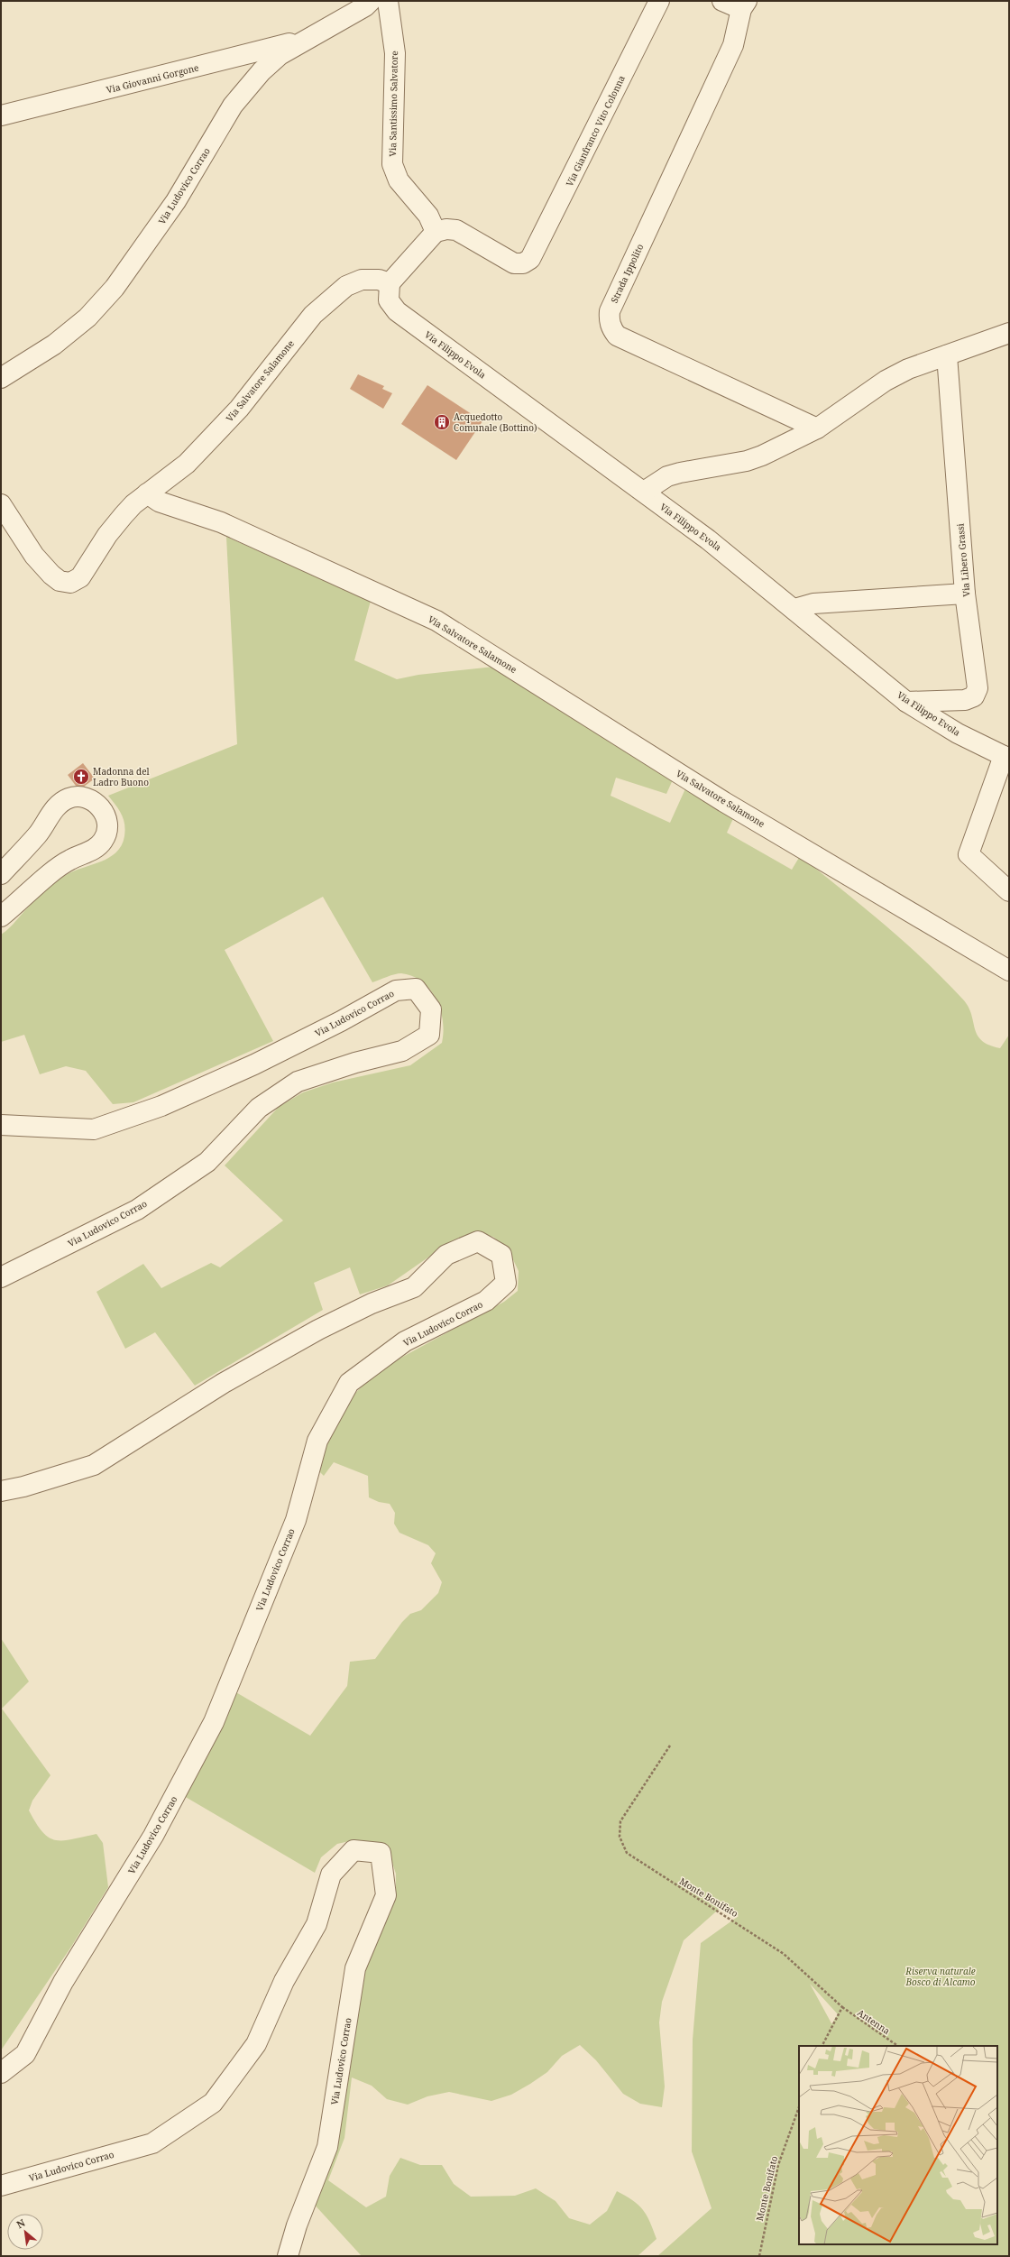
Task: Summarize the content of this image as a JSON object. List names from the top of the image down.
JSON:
{
  "streets": {
    "street": [
      "Via Giovanni Gorgone",
      "Via Santissimo Salvatore",
      "Via Gianfranco Vito Colonna",
      "Via Ludovico Corrao",
      "Strada Ippolito",
      "Via Filippo Evola",
      "Via Salvatore Salamone",
      "Via Libero Grassi"
    ],
    "path": ["Monte Bonifato", "Antenna"]
  },
  "crossings": [
    ["Via Giovanni Gorgone", "Via Ludovico Corrao"],
    ["Via Santissimo Salvatore", "Via Gianfranco Vito Colonna"],
    ["Via Filippo Evola", "Via Salvatore Salamone"],
    ["Via Filippo Evola", "Via Libero Grassi"],
    ["Monte Bonifato", "Antenna"]
  ],
  "parks": ["Riserva naturale Bosco di Alcamo"],
  "places": {
    "building": ["Acquedotto Comunale (Bottino)"],
    "church": ["Madonna del Ladro Buono"]
  },
  "north": "top left"
}
